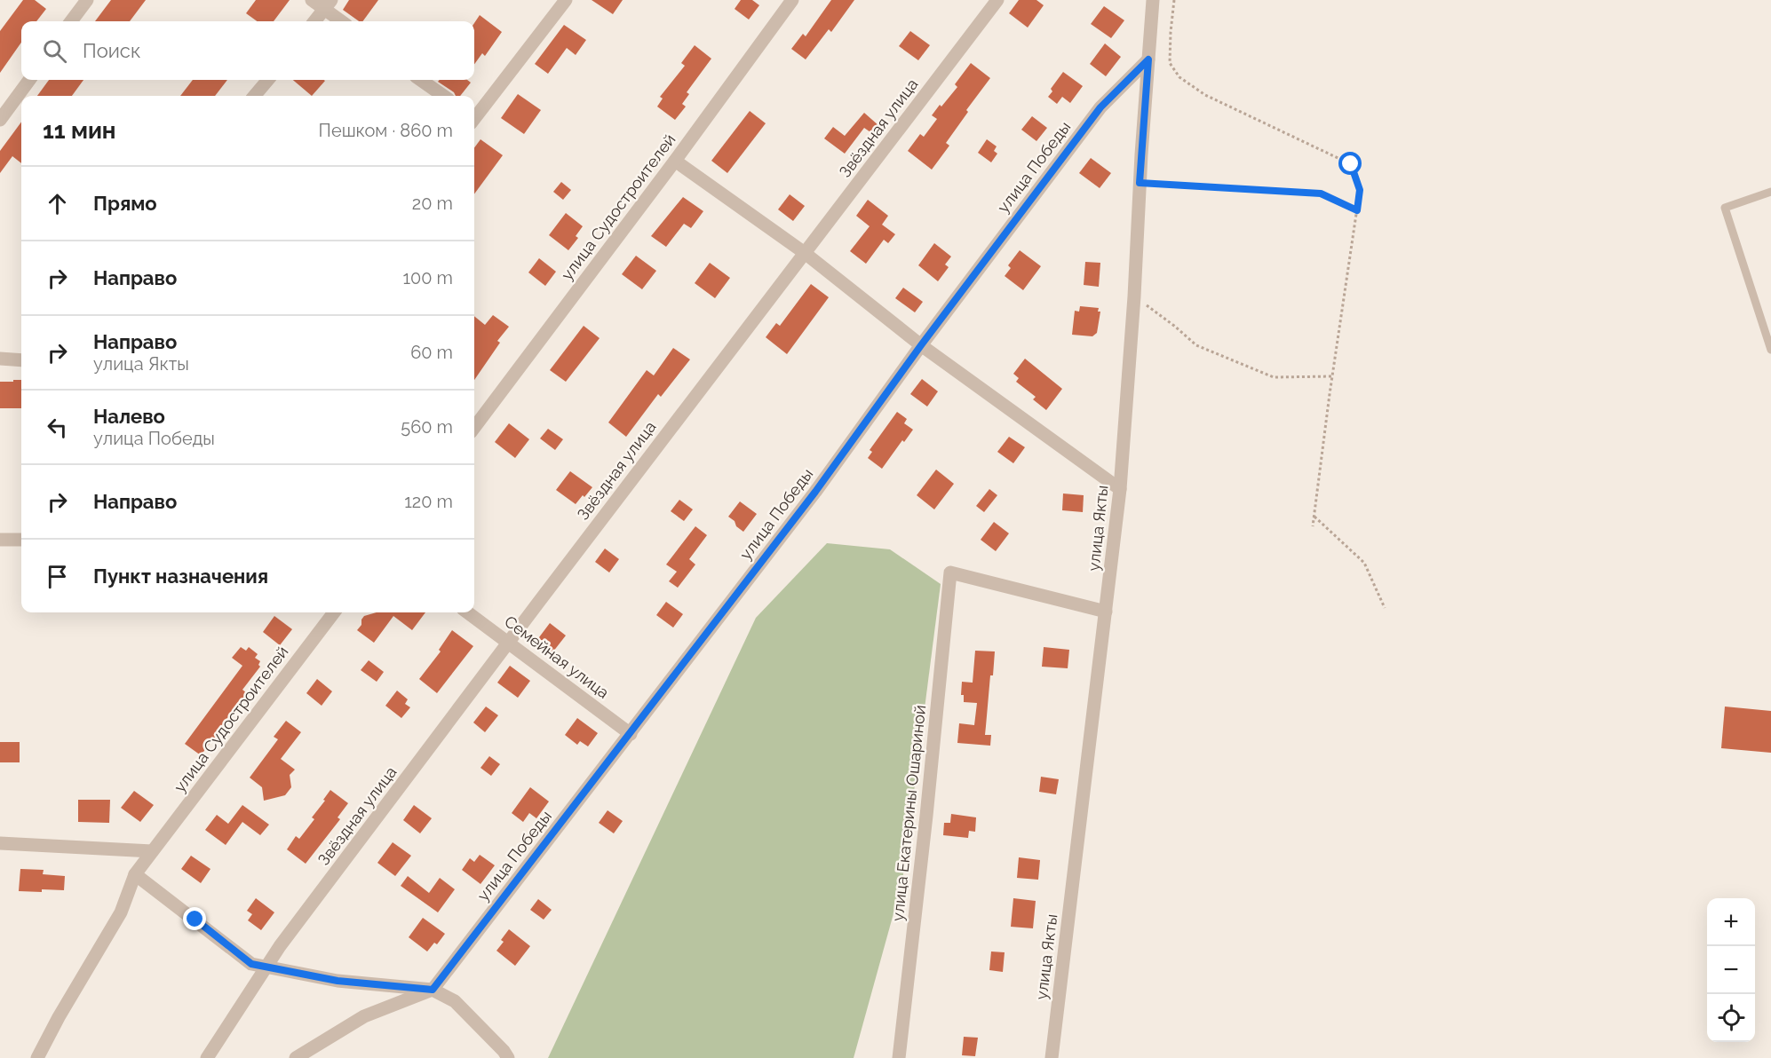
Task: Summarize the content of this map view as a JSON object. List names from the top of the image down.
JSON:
{
  "streets": {
    "street": [
      "Звёздная улица",
      "улица Победы",
      "улица Судостроителей",
      "улица Якты",
      "Семейная улица",
      "улица Екатерины Ошариной"
    ]
  },
  "crossings": [
    ["Звёздная улица", "Семейная улица"],
    ["улица Победы", "улица Якты"],
    ["улица Победы", "Семейная улица"],
    ["улица Якты", "улица Екатерины Ошариной"]
  ],
  "page": {
    "search": "Поиск",
    "heading": ["11 мин", "Пешком · 860 m"],
    "list": [
      ["Прямо", "20 m"],
      ["Направо", "100 m"],
      ["Направо", "улица Якты", "60 m"],
      ["Налево", "улица Победы", "560 m"],
      ["Направо", "120 m"],
      "Пункт назначения"
    ],
    "map_buttons": ["+", "−"]
  }
}
